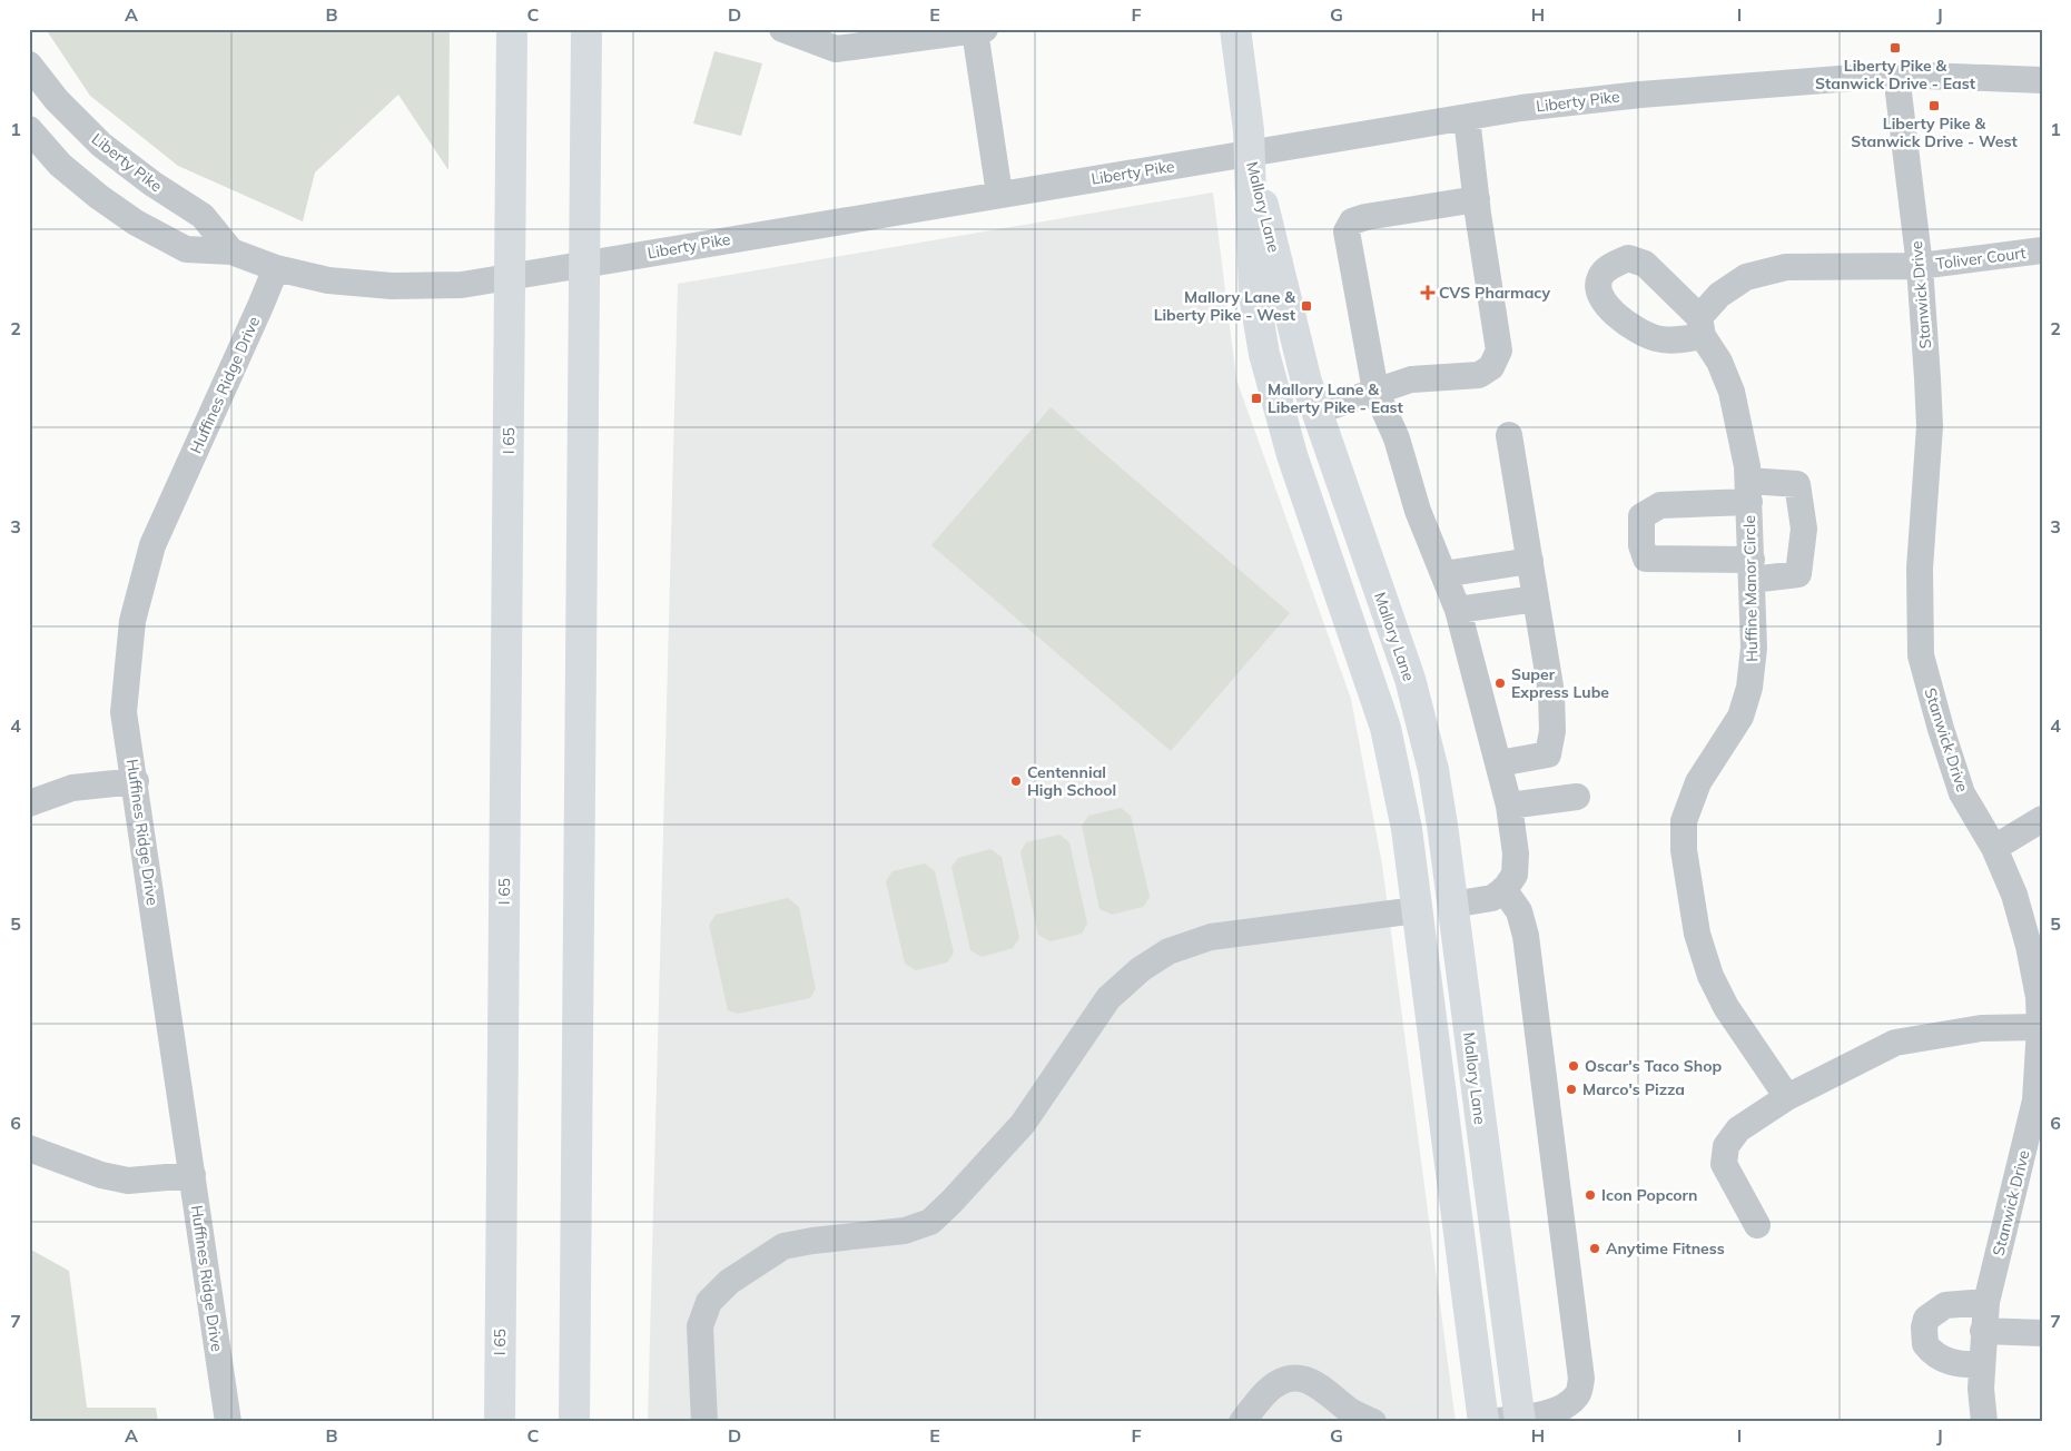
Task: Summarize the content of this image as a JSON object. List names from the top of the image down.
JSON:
{
  "streets": {
    "main road": ["Mallory Lane", "I 65"],
    "street": [
      "Liberty Pike",
      "Toliver Court",
      "Stanwick Drive",
      "Huffines Ridge Drive",
      "Huffine Manor Circle"
    ]
  },
  "crossings": [
    ["Liberty Pike", "Mallory Lane"],
    ["Liberty Pike", "Stanwick Drive"],
    ["Liberty Pike", "Huffines Ridge Drive"],
    ["Toliver Court", "Stanwick Drive"],
    ["Toliver Court", "Huffine Manor Circle"],
    ["Stanwick Drive", "Huffine Manor Circle"]
  ],
  "places": {
    "transit": [
      "Liberty Pike & Stanwick Drive - East",
      "Liberty Pike & Stanwick Drive - West",
      "Mallory Lane & Liberty Pike - West",
      "Mallory Lane & Liberty Pike - East"
    ],
    "health": ["CVS Pharmacy"],
    "other": [
      "Super Express Lube",
      "Centennial High School",
      "Oscar's Taco Shop",
      "Marco's Pizza",
      "Icon Popcorn",
      "Anytime Fitness"
    ]
  },
  "grid": {
    "columns": [
      "A",
      "B",
      "C",
      "D",
      "E",
      "F",
      "G",
      "H",
      "I",
      "J"
    ],
    "rows": [
      "1",
      "2",
      "3",
      "4",
      "5",
      "6",
      "7"
    ]
  }
}
